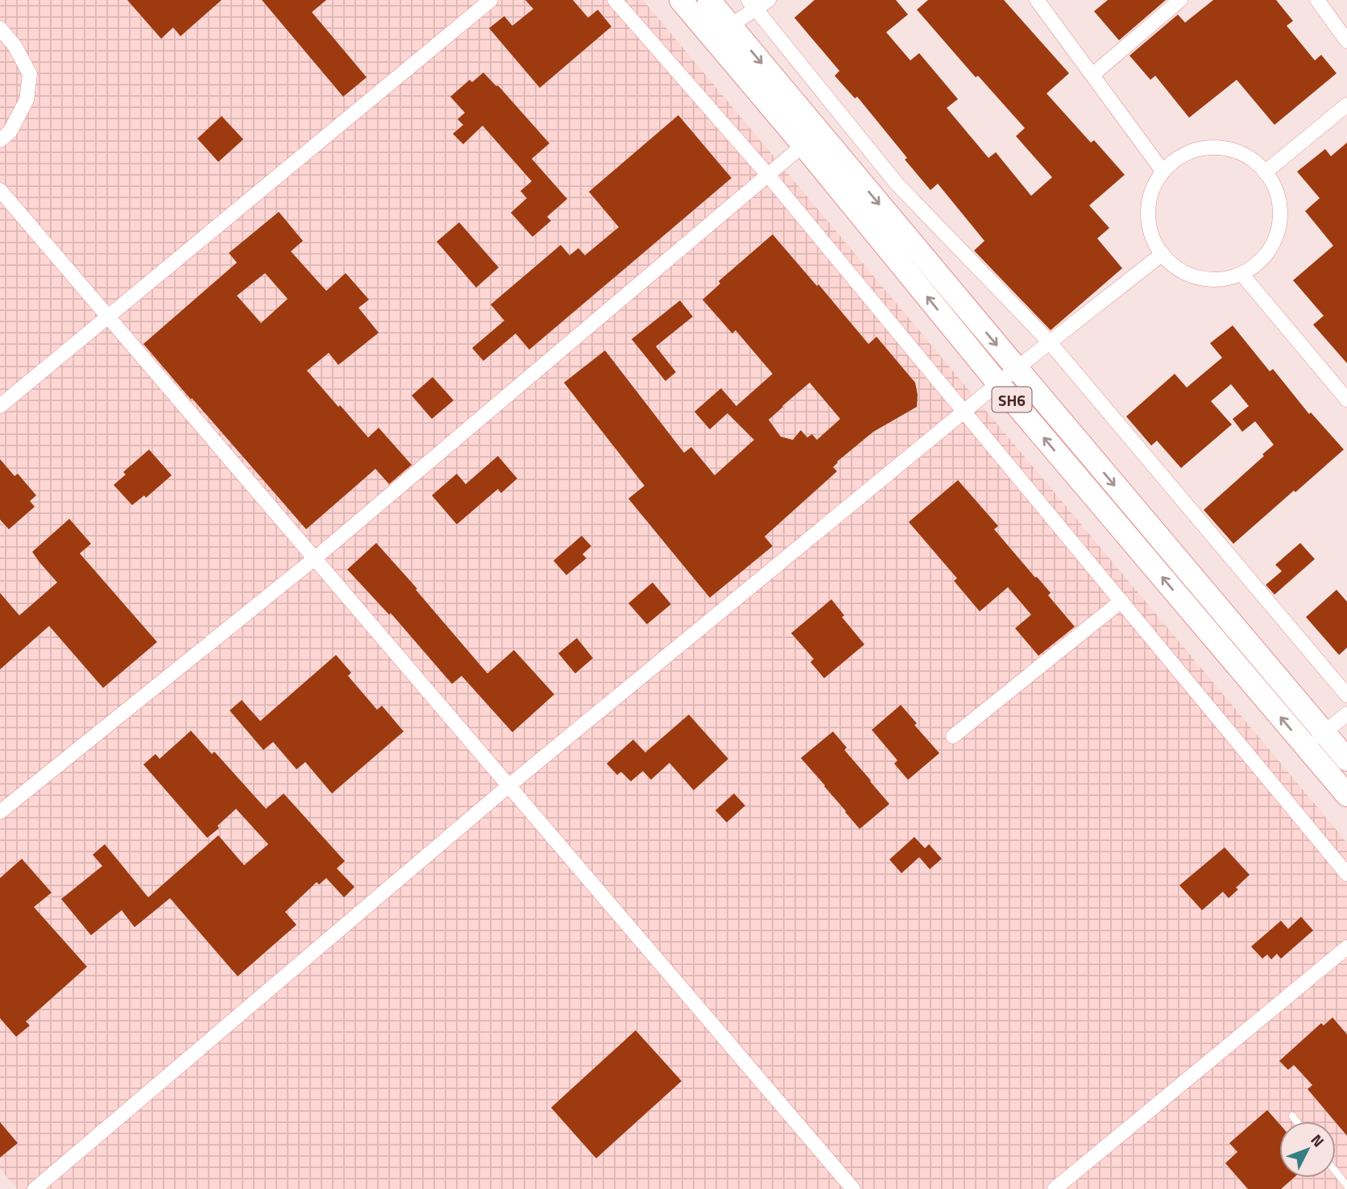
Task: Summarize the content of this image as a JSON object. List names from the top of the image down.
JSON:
{
  "streets": {
    "main road": ["SH6"]
  },
  "north": "top right"
}
